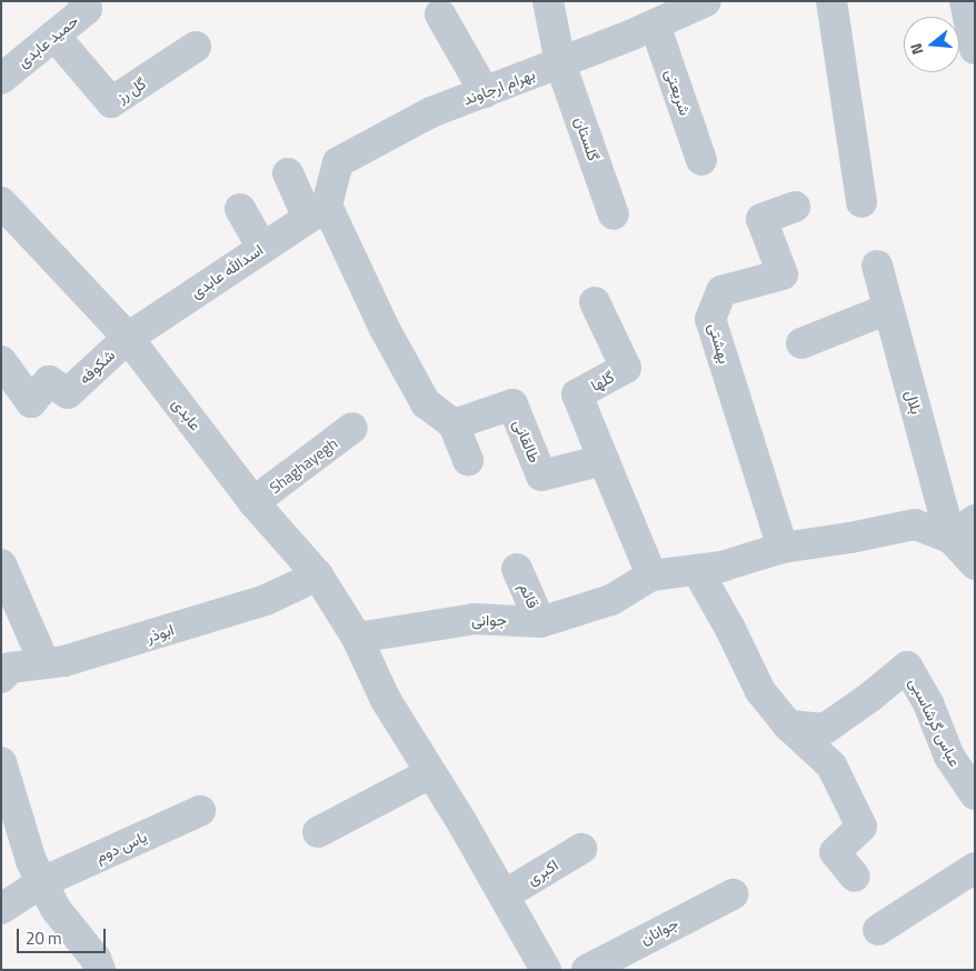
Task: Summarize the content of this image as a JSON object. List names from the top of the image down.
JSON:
{
  "streets": {
    "street": [
      "حمید عابدی",
      "بهرام ارجاوند",
      "گل رز",
      "شریعتی",
      "گلستان",
      "اسدالله عابدی",
      "بهشتی",
      "شکوفه",
      "گلها",
      "بلال",
      "عابدی",
      "طالقانی",
      "Shaghayegh",
      "قائم",
      "جوانی",
      "ابوذر",
      "عباس گرشاسبی",
      "یاس دوم",
      "اکبری",
      "جوانان"
    ]
  },
  "crossings": [
    ["حمید عابدی", "گل رز"],
    ["بهرام ارجاوند", "شریعتی"],
    ["بهرام ارجاوند", "گلستان"],
    ["بهرام ارجاوند", "اسدالله عابدی"],
    ["اسدالله عابدی", "شکوفه"],
    ["اسدالله عابدی", "عابدی"],
    ["بهشتی", "جوانی"],
    ["شکوفه", "عابدی"],
    ["گلها", "طالقانی"],
    ["بلال", "جوانی"],
    ["عابدی", "Shaghayegh"],
    ["عابدی", "جوانی"],
    ["عابدی", "ابوذر"],
    ["قائم", "جوانی"]
  ],
  "scale_bar": "20 m",
  "north": "left"
}
